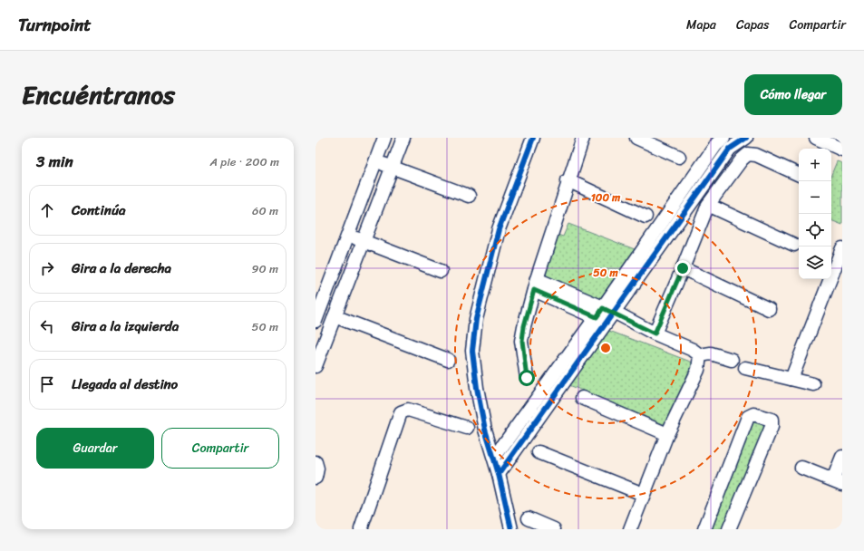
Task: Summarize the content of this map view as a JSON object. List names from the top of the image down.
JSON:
{
  "page": {
    "header": "Turnpoint",
    "nav": ["Mapa", "Capas", "Compartir"],
    "title": "Encuéntranos",
    "buttons": [
      "Cómo llegar",
      ["Guardar", "Compartir"]
    ],
    "heading": ["3 min", "A pie · 200 m"],
    "map_buttons": ["+", "−"],
    "list": [
      ["Continúa", "60 m"],
      ["Gira a la derecha", "90 m"],
      ["Gira a la izquierda", "50 m"],
      "Llegada al destino"
    ]
  },
  "rings": ["100 m", "50 m"]
}
